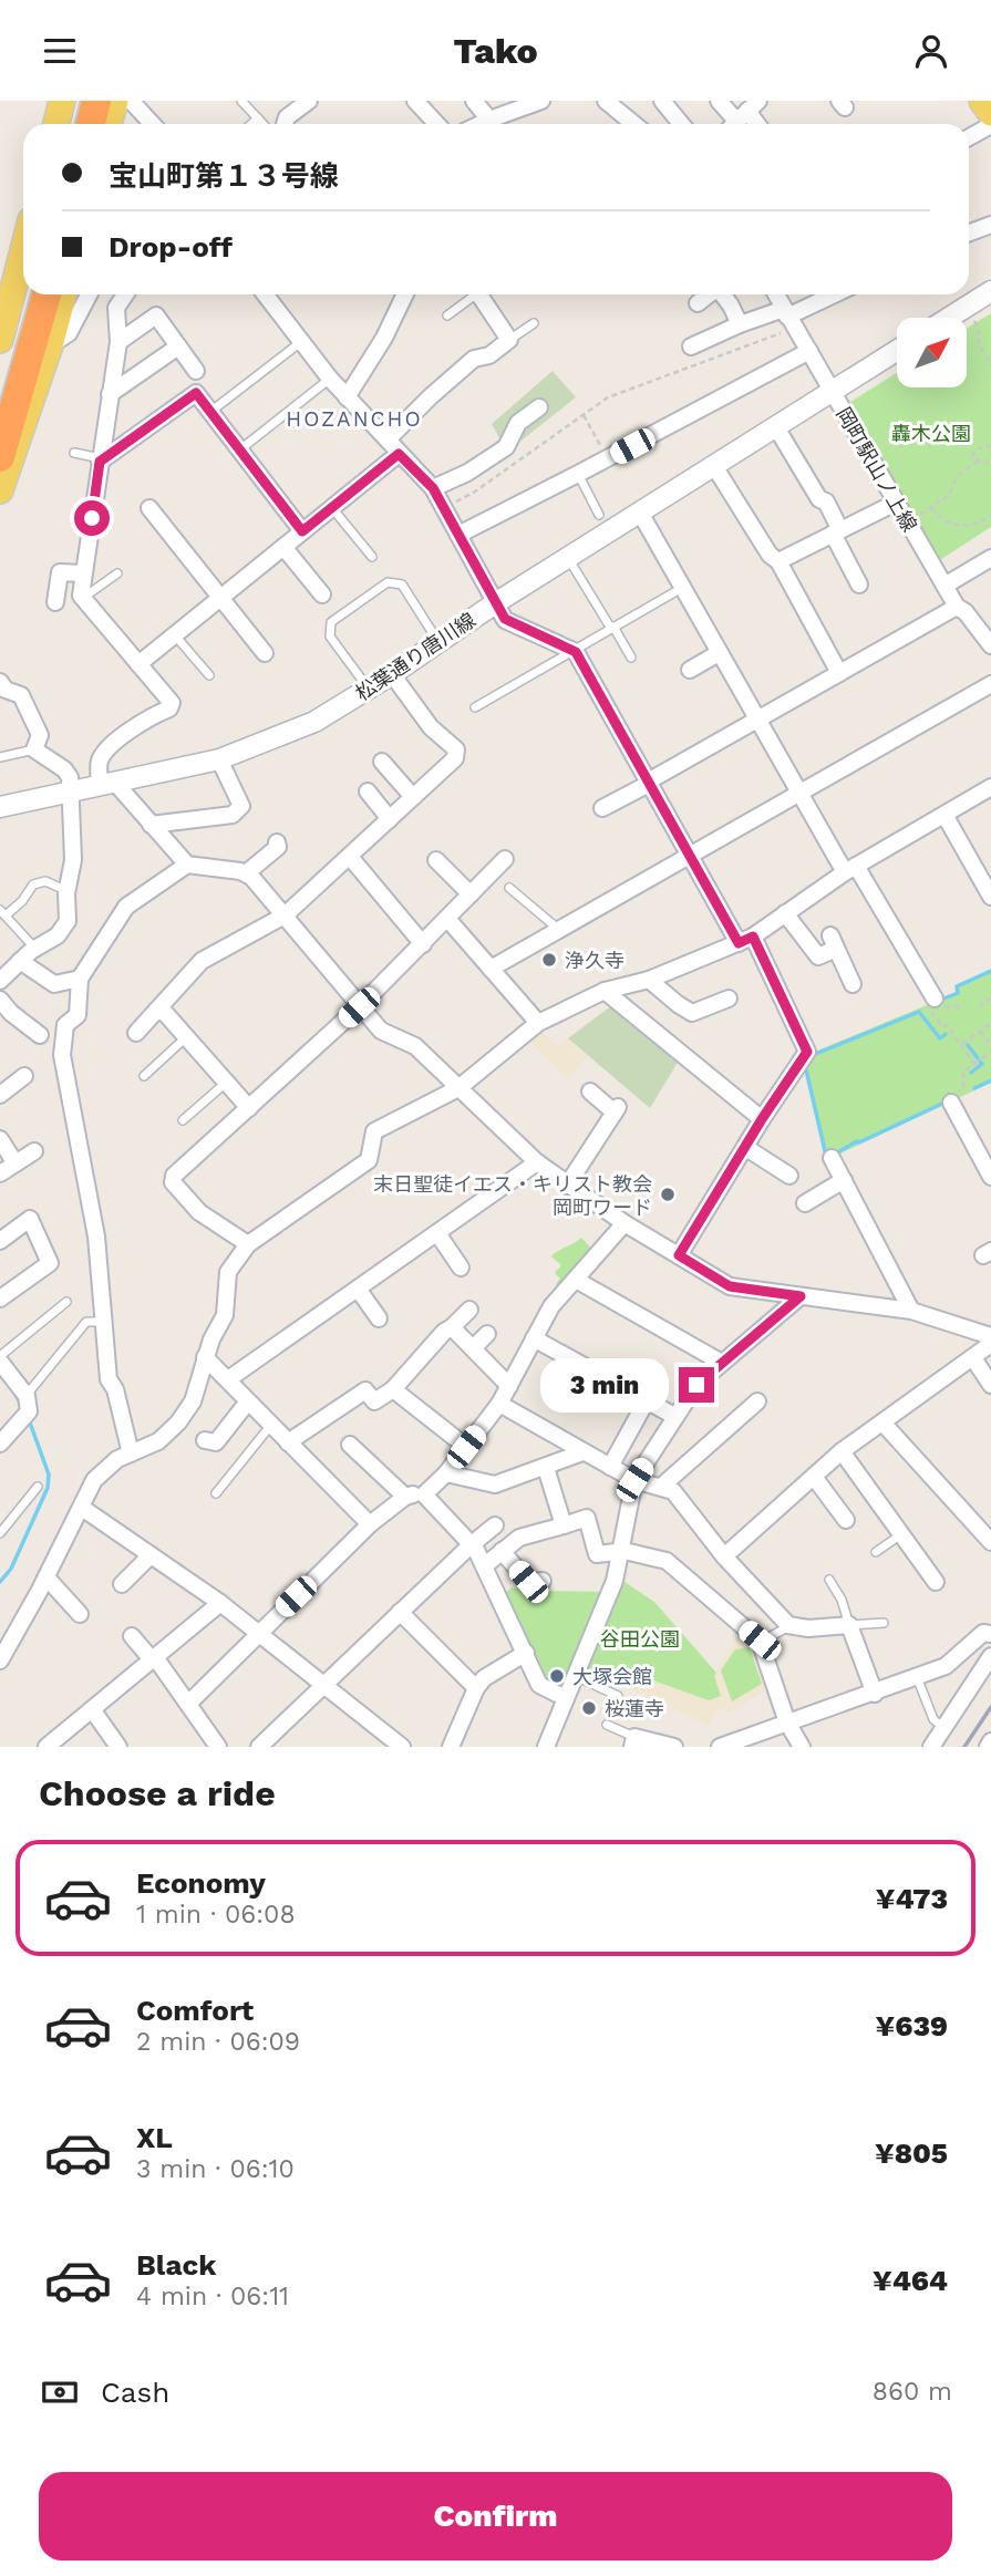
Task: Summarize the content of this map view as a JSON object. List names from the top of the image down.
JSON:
{
  "streets": {
    "street": ["岡町駅山ノ上線", "松葉通り唐川線"]
  },
  "crossings": [
    ["岡町駅山ノ上線", "松葉通り唐川線"]
  ],
  "districts": ["HOZANCHO"],
  "parks": ["轟木公園", "谷田公園"],
  "places": [
    "浄久寺",
    "末日聖徒イエス・キリスト教会 岡町ワード",
    "大塚会館",
    "桜蓮寺"
  ],
  "north": "top right",
  "page": {
    "header": "Tako",
    "banner": ["宝山町第１３号線", "Drop-off"],
    "bubble": "3 min",
    "heading": "Choose a ride",
    "list": [
      {
        "name": "Economy",
        "note": "1 min · 06:08",
        "value": "¥473"
      },
      {
        "name": "Comfort",
        "note": "2 min · 06:09",
        "value": "¥639"
      },
      {
        "name": "XL",
        "note": "3 min · 06:10",
        "value": "¥805"
      },
      {
        "name": "Black",
        "note": "4 min · 06:11",
        "value": "¥464"
      }
    ],
    "pay": ["Cash", "860 m"],
    "buttons": "Confirm"
  }
}
